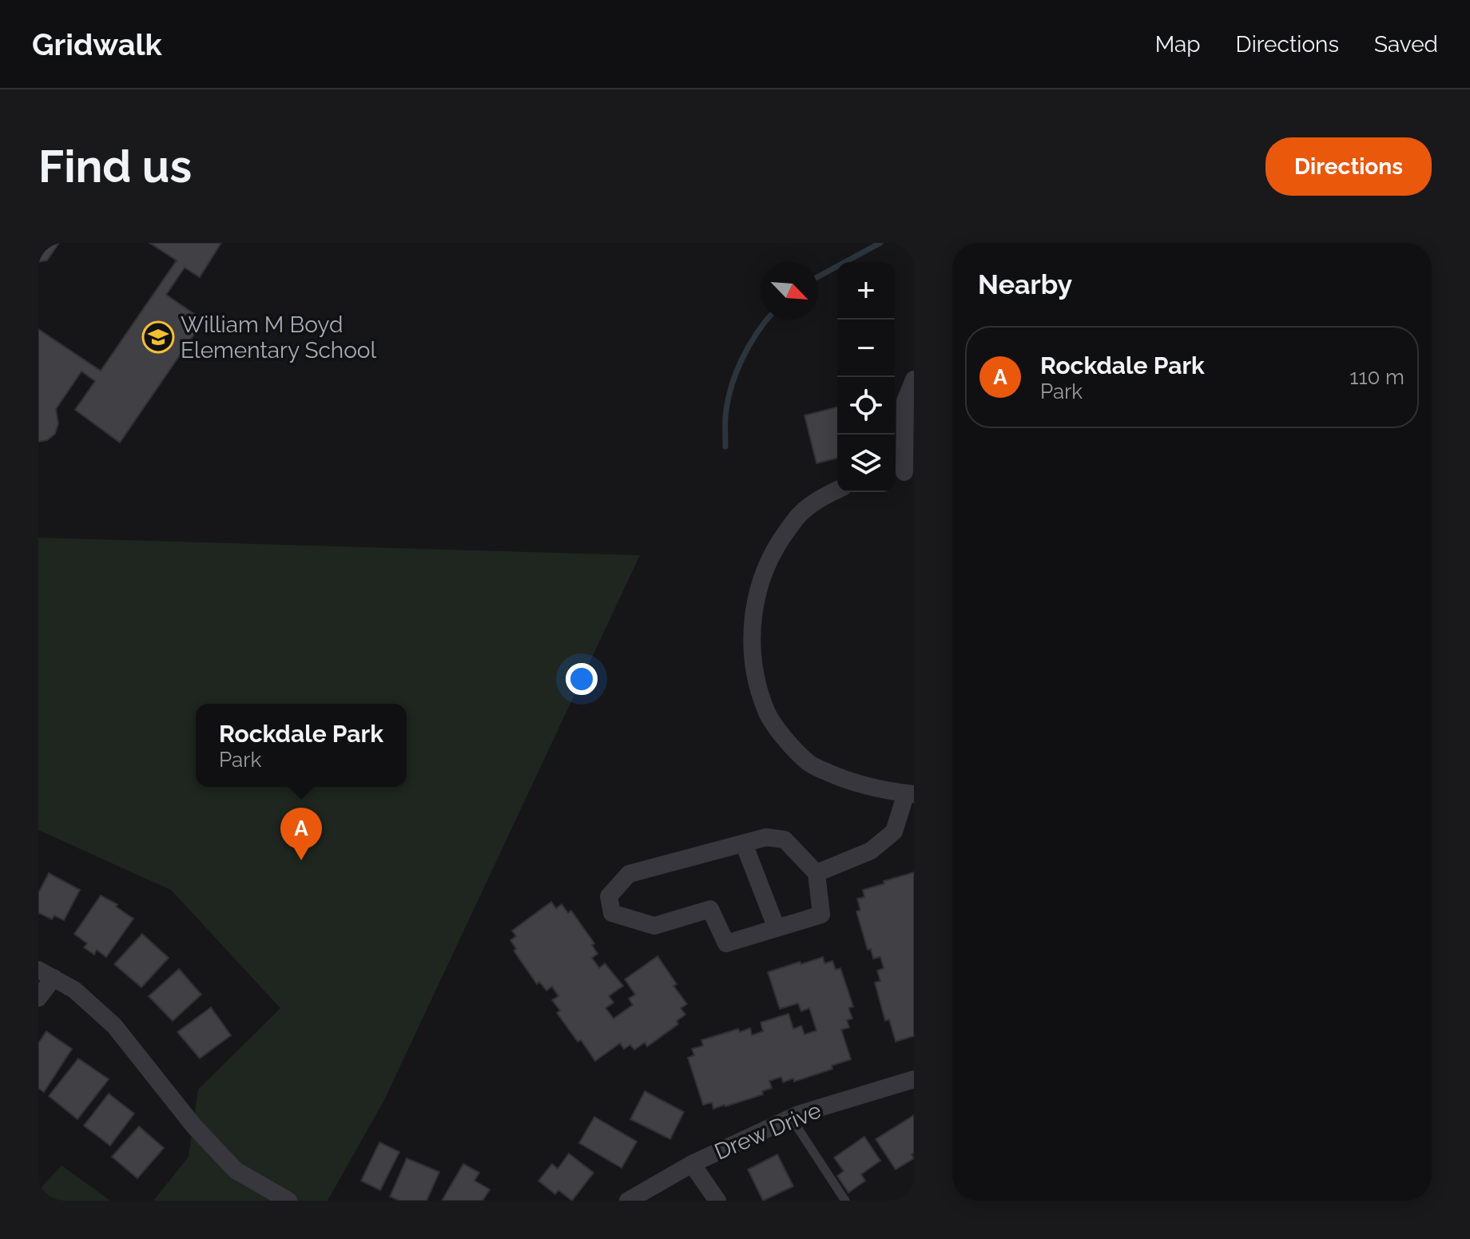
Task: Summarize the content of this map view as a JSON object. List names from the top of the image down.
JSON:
{
  "streets": {
    "street": ["Drew Drive"]
  },
  "places": {
    "school or university": ["William M Boyd Elementary School"]
  },
  "north": "bottom right",
  "page": {
    "header": "Gridwalk",
    "nav": ["Map", "Directions", "Saved"],
    "buttons": "Directions",
    "title": "Find us",
    "heading": "Nearby",
    "map_buttons": ["+", "−"],
    "list": [
      {
        "mark": "A",
        "name": "Rockdale Park",
        "note": "Park",
        "value": "110 m"
      }
    ],
    "popup": ["Rockdale Park", "Park"],
    "pins": "A"
  }
}
